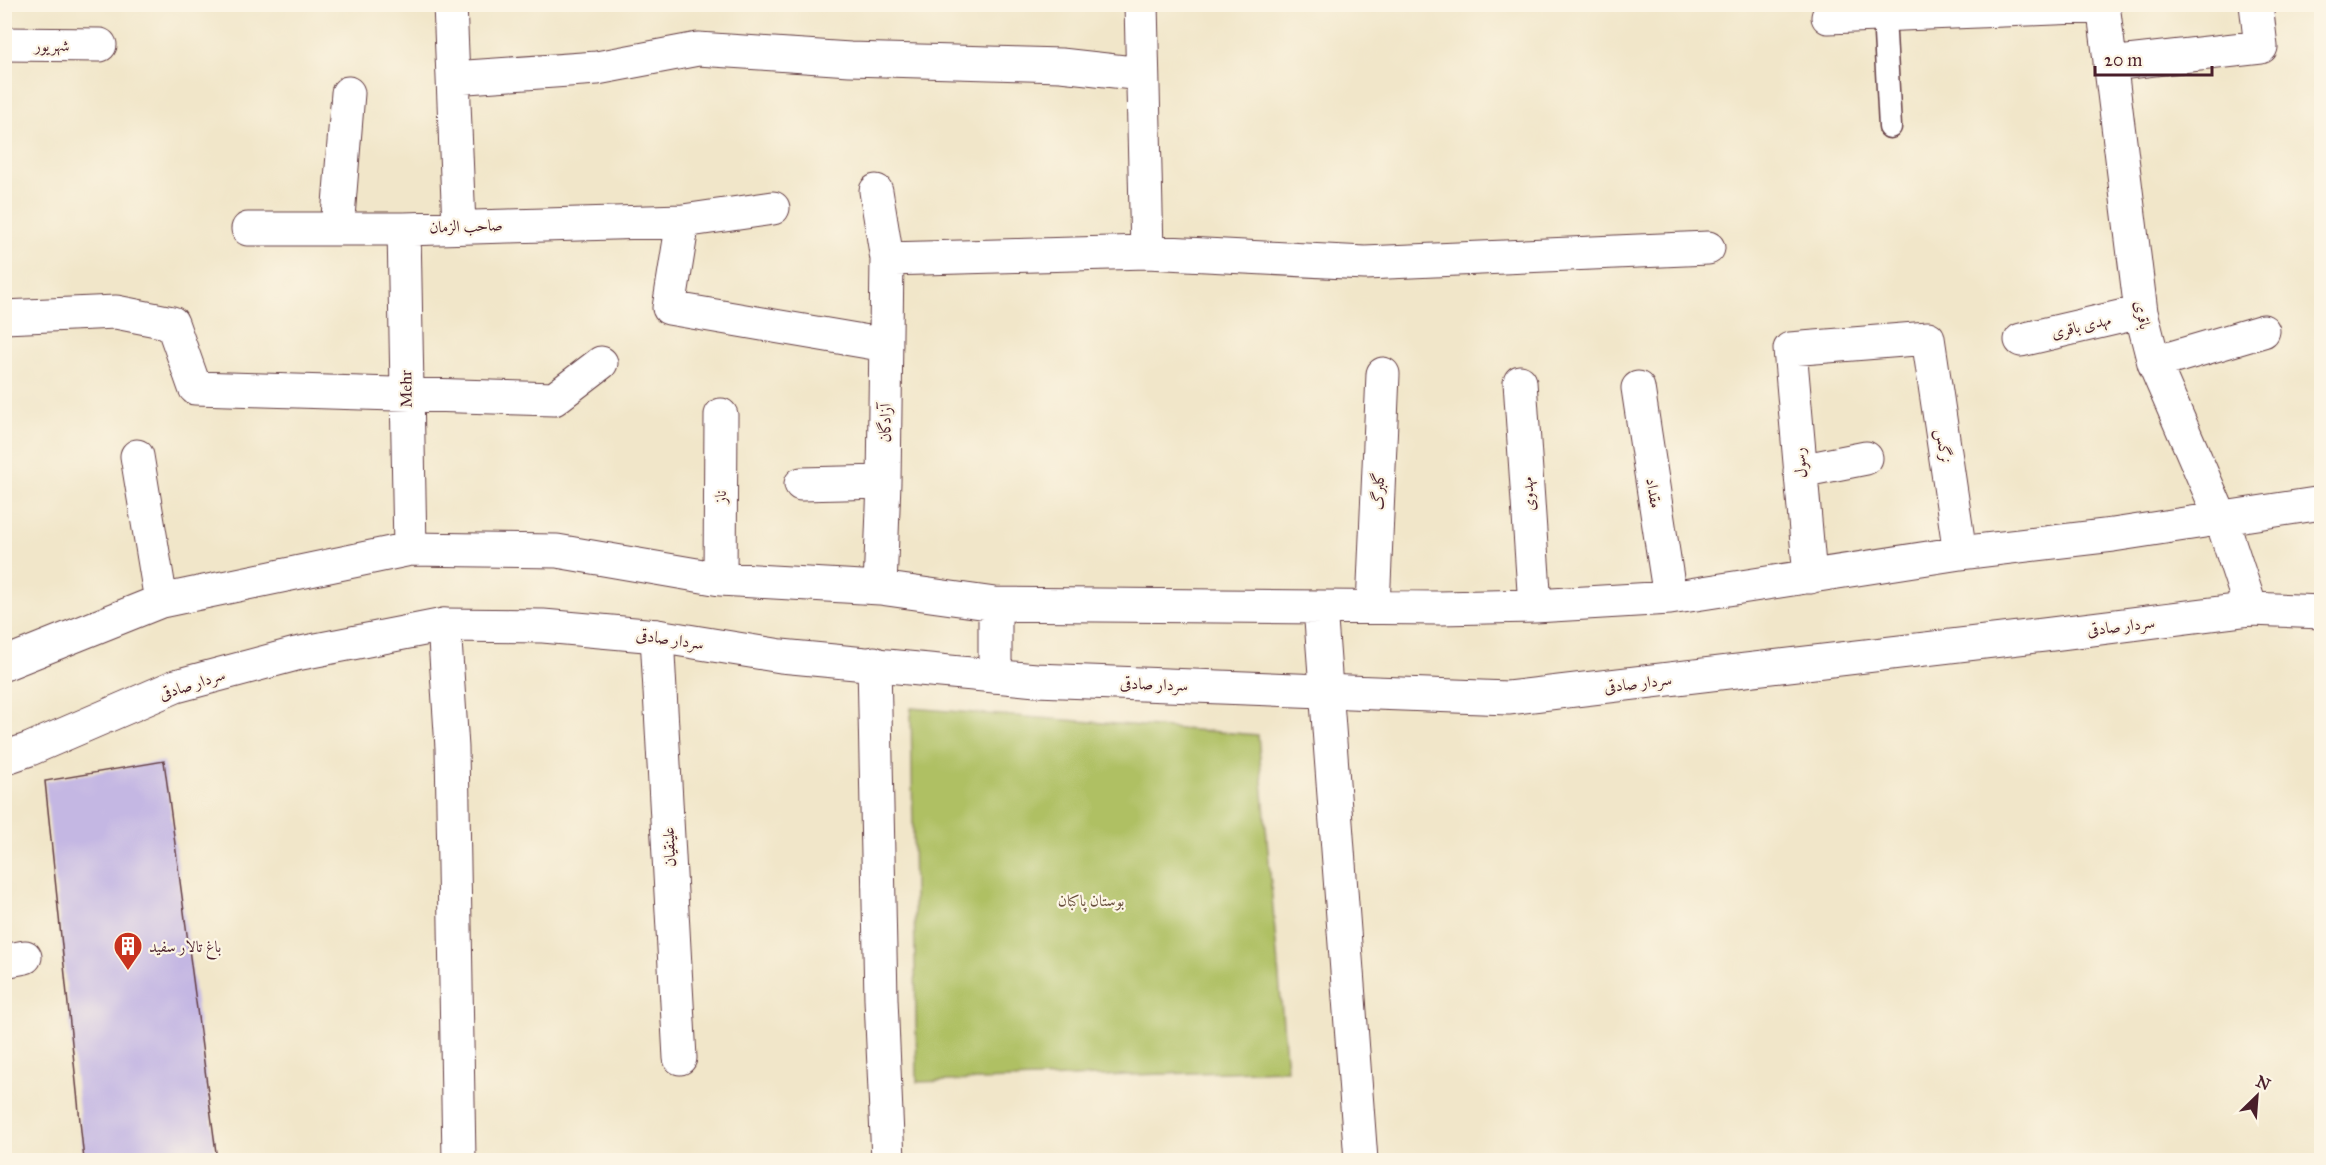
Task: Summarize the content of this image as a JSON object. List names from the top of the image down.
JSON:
{
  "streets": {
    "street": [
      "شهریور",
      "صاحب الزمان",
      "باقری",
      "مهدی باقری",
      "Mehr",
      "آزادگان",
      "نرگس",
      "رسول",
      "گلبرگ",
      "مقداد",
      "مهدوی",
      "ناز",
      "سردار صادقی",
      "علینقیان"
    ]
  },
  "crossings": [
    ["صاحب الزمان", "Mehr"],
    ["باقری", "مهدی باقری"],
    ["باقری", "سردار صادقی"],
    ["نرگس", "رسول"],
    ["سردار صادقی", "علینقیان"]
  ],
  "parks": ["بوستان پاکبان"],
  "places": {
    "building": ["باغ تالار سفید"]
  },
  "scale_bar": "20 m",
  "north": "top right"
}
